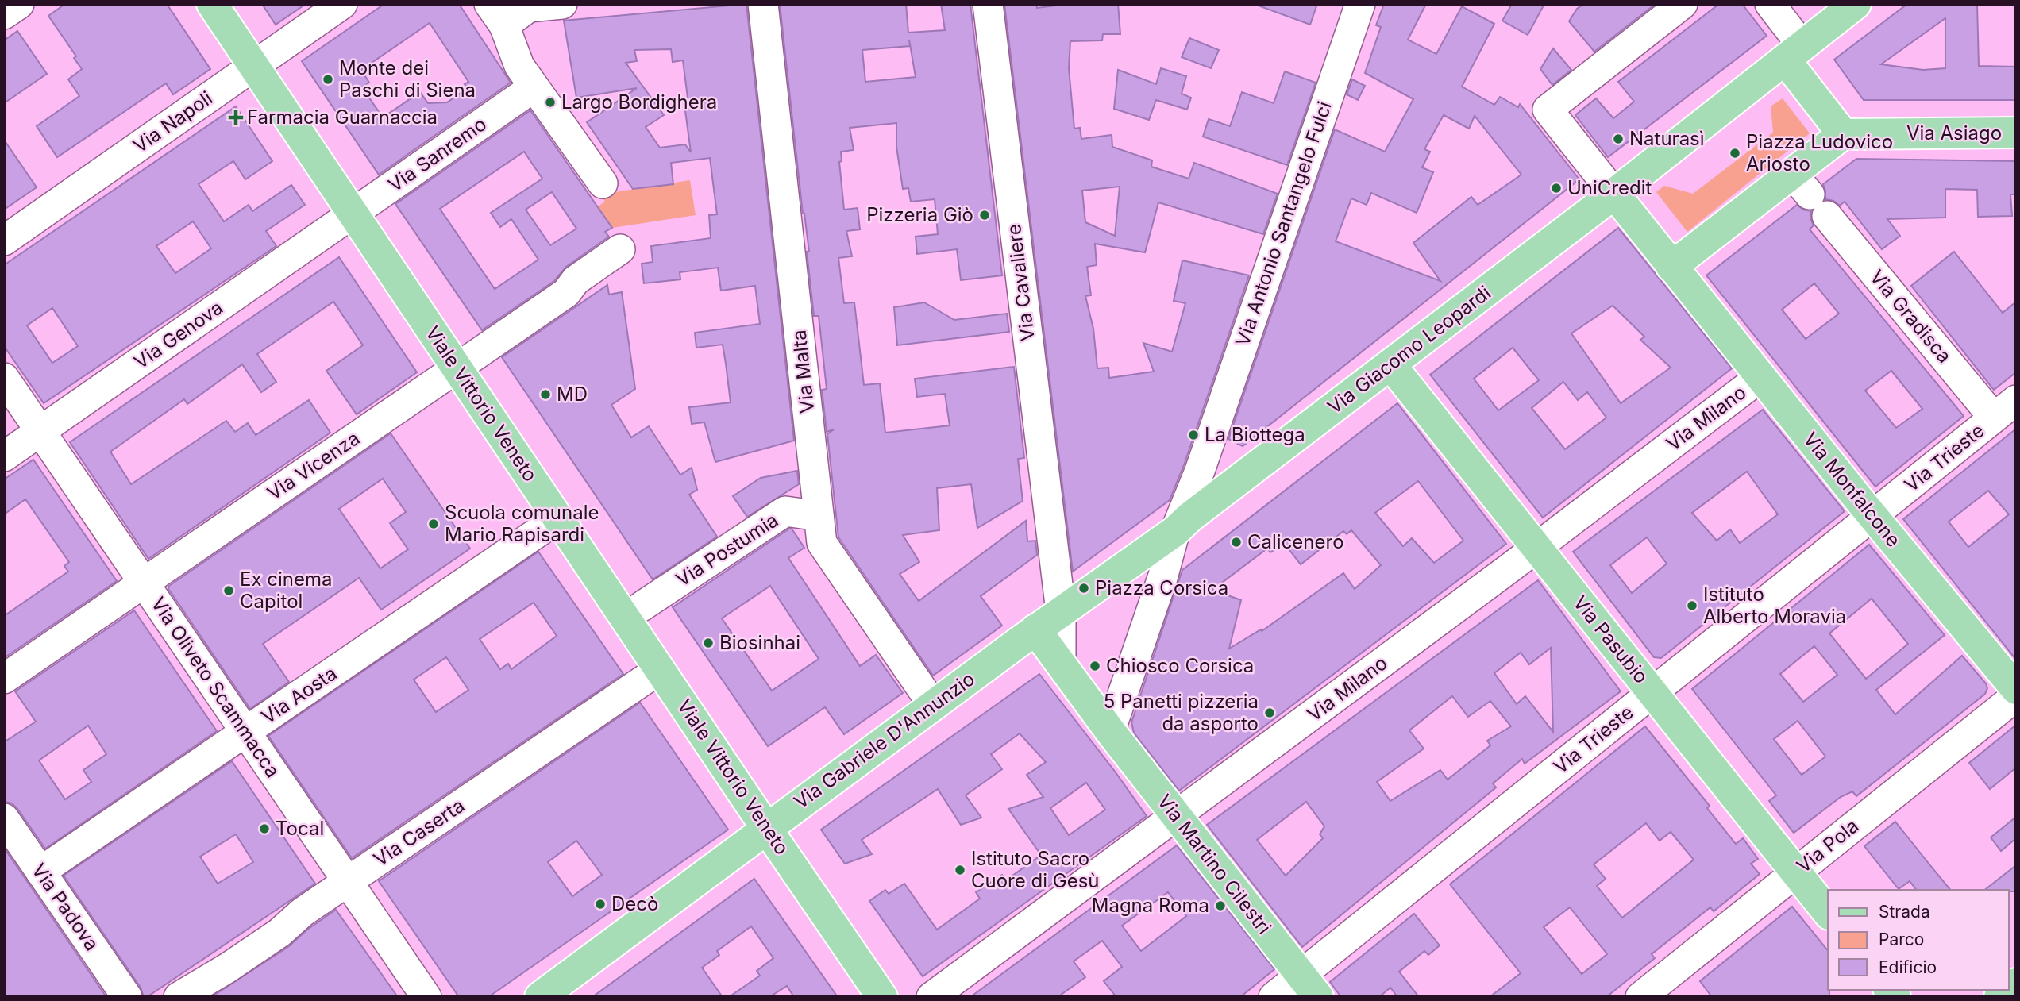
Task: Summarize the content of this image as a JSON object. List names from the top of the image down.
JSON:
{
  "streets": {
    "main road": [
      "Via Asiago",
      "Via Giacomo Leopardi",
      "Viale Vittorio Veneto",
      "Via Monfalcone",
      "Via Pasubio",
      "Via Gabriele D'Annunzio",
      "Via Martino Cilestri"
    ],
    "street": [
      "Via Napoli",
      "Via Sanremo",
      "Via Antonio Santangelo Fulci",
      "Via Cavaliere",
      "Via Gradisca",
      "Via Genova",
      "Via Malta",
      "Via Milano",
      "Via Trieste",
      "Via Vicenza",
      "Via Postumia",
      "Via Oliveto Scammacca",
      "Via Aosta",
      "Via Caserta",
      "Via Pola",
      "Via Padova"
    ]
  },
  "crossings": [
    ["Via Napoli", "Viale Vittorio Veneto"],
    ["Via Sanremo", "Via Genova"],
    ["Via Sanremo", "Viale Vittorio Veneto"],
    ["Via Antonio Santangelo Fulci", "Via Giacomo Leopardi"],
    ["Via Antonio Santangelo Fulci", "Via Gabriele D'Annunzio"],
    ["Via Antonio Santangelo Fulci", "Via Martino Cilestri"],
    ["Via Cavaliere", "Via Gabriele D'Annunzio"],
    ["Via Cavaliere", "Via Martino Cilestri"],
    ["Via Gradisca", "Via Trieste"],
    ["Via Genova", "Viale Vittorio Veneto"],
    ["Via Genova", "Via Oliveto Scammacca"],
    ["Via Giacomo Leopardi", "Via Monfalcone"],
    ["Via Giacomo Leopardi", "Via Pasubio"],
    ["Via Giacomo Leopardi", "Via Gabriele D'Annunzio"],
    ["Via Malta", "Via Postumia"],
    ["Via Malta", "Via Gabriele D'Annunzio"],
    ["Viale Vittorio Veneto", "Via Vicenza"],
    ["Viale Vittorio Veneto", "Via Aosta"],
    ["Viale Vittorio Veneto", "Via Gabriele D'Annunzio"],
    ["Viale Vittorio Veneto", "Via Caserta"],
    ["Via Milano", "Via Monfalcone"],
    ["Via Milano", "Via Pasubio"],
    ["Via Milano", "Via Martino Cilestri"],
    ["Via Trieste", "Via Monfalcone"],
    ["Via Trieste", "Via Pasubio"],
    ["Via Trieste", "Via Martino Cilestri"],
    ["Via Vicenza", "Via Oliveto Scammacca"],
    ["Via Pasubio", "Via Pola"],
    ["Via Oliveto Scammacca", "Via Aosta"],
    ["Via Oliveto Scammacca", "Via Caserta"],
    ["Via Aosta", "Via Padova"],
    ["Via Gabriele D'Annunzio", "Via Martino Cilestri"]
  ],
  "places": {
    "other": [
      "Monte dei Paschi di Siena",
      "Largo Bordighera",
      "Naturasì",
      "Piazza Ludovico Ariosto",
      "UniCredit",
      "Pizzeria Giò",
      "MD",
      "La Biottega",
      "Scuola comunale Mario Rapisardi",
      "Calicenero",
      "Piazza Corsica",
      "Ex cinema Capitol",
      "Istituto Alberto Moravia",
      "Biosinhai",
      "Chiosco Corsica",
      "5 Panetti pizzeria da asporto",
      "Tocal",
      "Istituto Sacro Cuore di Gesù",
      "Decò",
      "Magna Roma"
    ],
    "health": ["Farmacia Guarnaccia"]
  },
  "legend": ["Strada", "Parco", "Edificio"]
}
